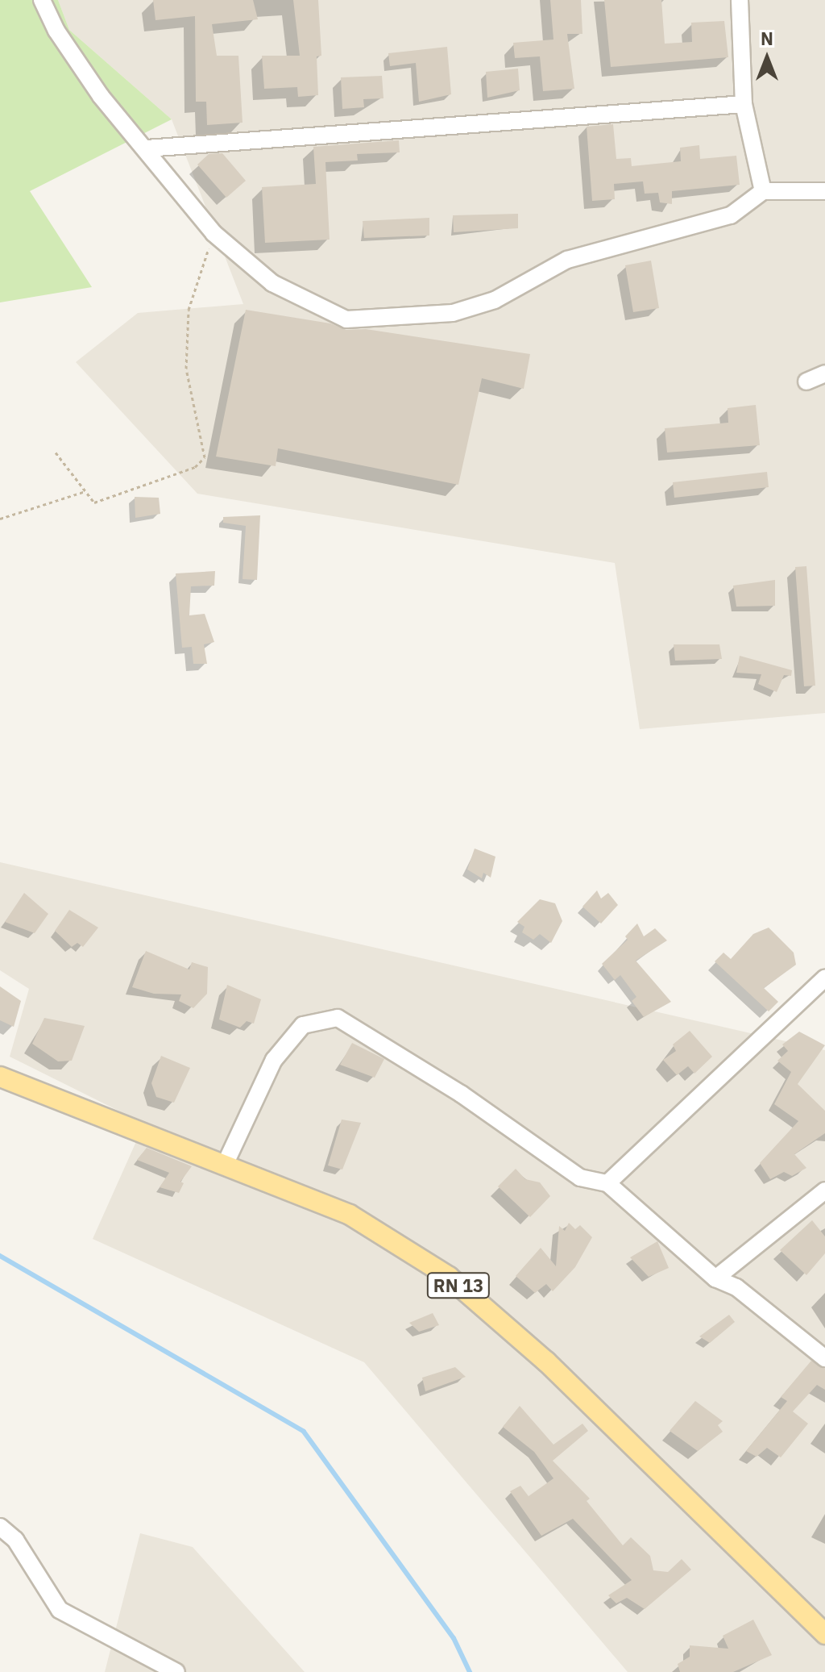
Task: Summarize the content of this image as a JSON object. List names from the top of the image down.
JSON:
{
  "streets": {
    "main road": ["RN 13"]
  },
  "north": "top"
}
